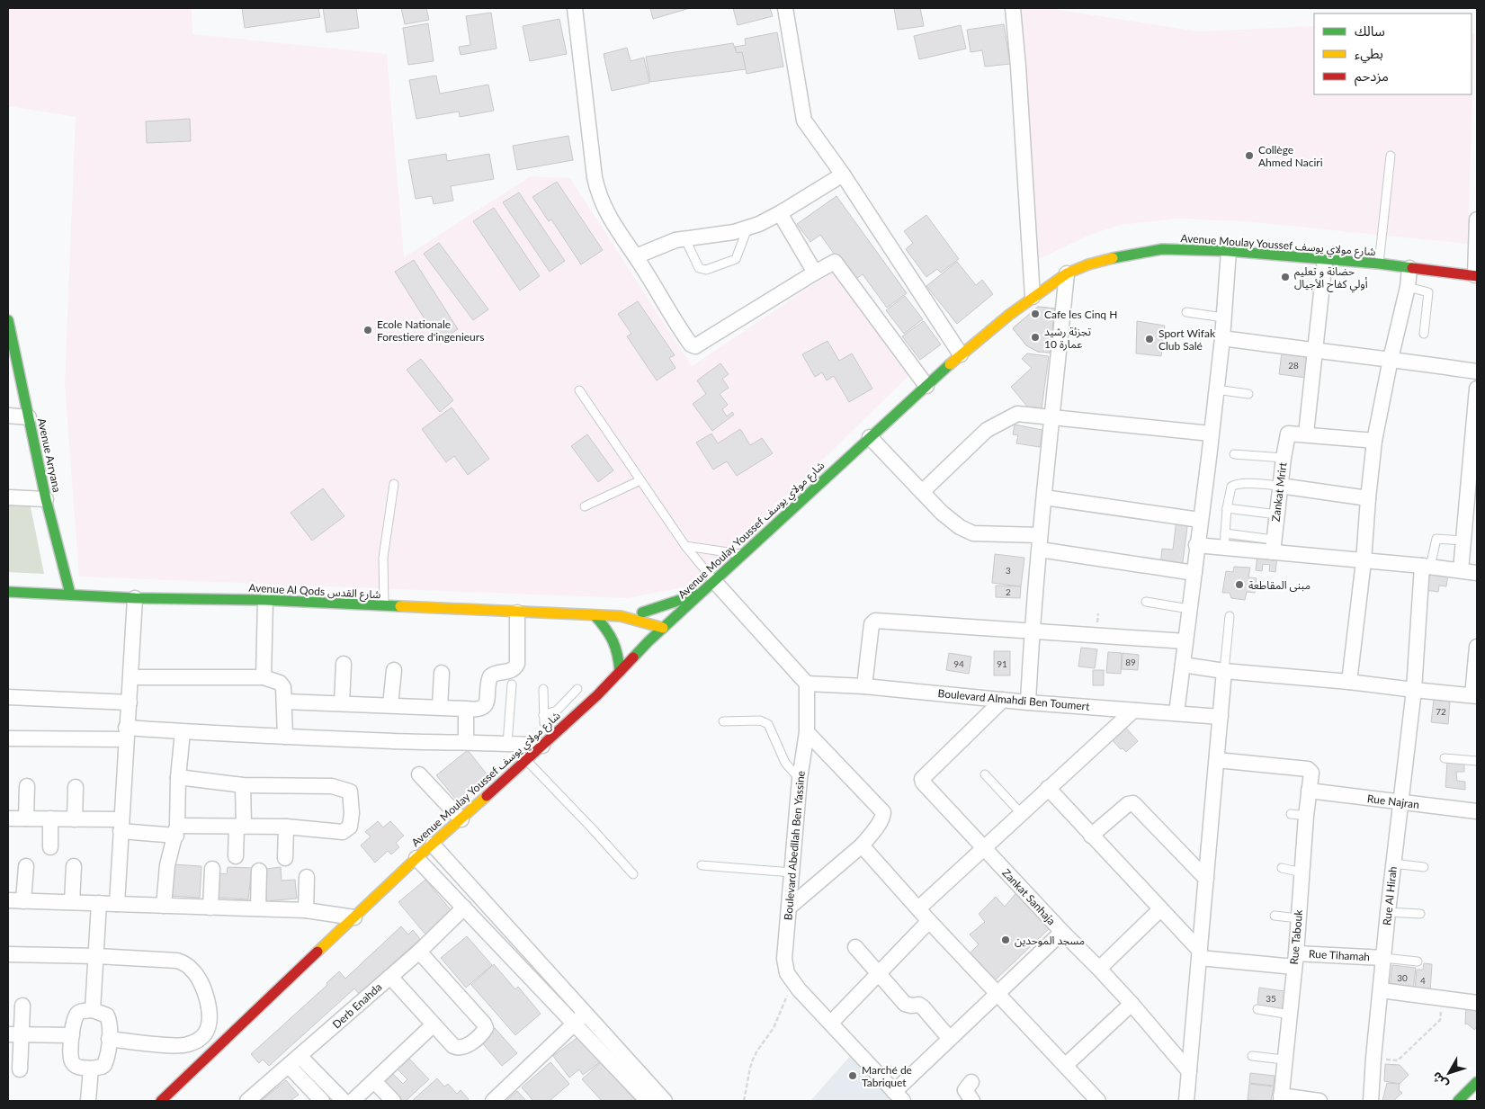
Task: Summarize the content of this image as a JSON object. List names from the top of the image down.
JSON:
{
  "streets": {
    "street": [
      "Avenue Moulay Youssef شارع مولاي يوسف",
      "Avenue Arryana",
      "Zankat Mrirt",
      "Avenue Al Qods شارع القدس",
      "Boulevard Almahdi Ben Toumert",
      "Rue Najran",
      "Boulevard Abedllah Ben Yassine",
      "Rue Al Hirah",
      "Zankat Sanhaja",
      "Rue Tabouk",
      "Rue Tihamah",
      "Derb Enahda"
    ]
  },
  "crossings": [
    ["Avenue Moulay Youssef شارع مولاي يوسف", "Avenue Al Qods شارع القدس"],
    ["Avenue Arryana", "Avenue Al Qods شارع القدس"],
    ["Boulevard Almahdi Ben Toumert", "Boulevard Abedllah Ben Yassine"],
    ["Boulevard Almahdi Ben Toumert", "Zankat Sanhaja"],
    ["Rue Najran", "Rue Al Hirah"],
    ["Rue Najran", "Rue Tabouk"],
    ["Rue Al Hirah", "Rue Tihamah"],
    ["Rue Tabouk", "Rue Tihamah"]
  ],
  "places": [
    "Collège Ahmed Naciri",
    "حضانة و تعليم أولي كفاح الأجيال",
    "Cafe les Cinq H",
    "Ecole Nationale Forestiere d'ingenieurs",
    "تجزئة رشيد عمارة 10",
    "Sport Wifak Club Salé",
    "مبنى المقاطعة",
    "مسجد الموحدين",
    "Marché de Tabriquet"
  ],
  "house_numbers": [
    "28",
    "3",
    "2",
    "89",
    "94",
    "91",
    "72",
    "30",
    "4",
    "35"
  ],
  "legend": ["سالك", "بطيء", "مزدحم"],
  "north": "bottom left"
}
